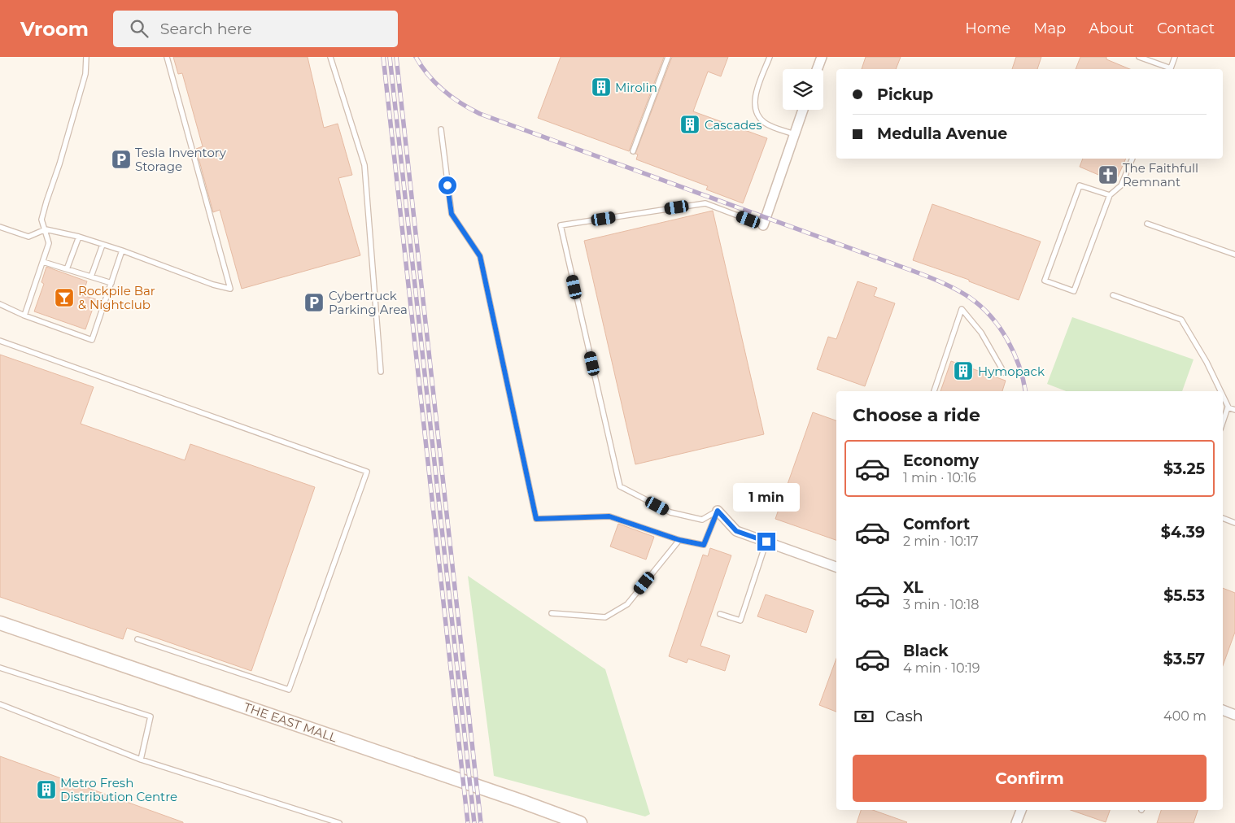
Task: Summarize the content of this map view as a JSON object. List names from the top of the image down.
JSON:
{
  "streets": {
    "main road": ["THE EAST MALL"]
  },
  "places": {
    "building": [
      "Mirolin",
      "Cascades",
      "Hymopack",
      "Metro Fresh Distribution Centre"
    ],
    "parking": ["Tesla Inventory Storage", "Cybertruck Parking Area"],
    "church": ["The Faithfull Remnant"],
    "bar": ["Rockpile Bar & Nightclub"]
  },
  "page": {
    "header": "Vroom",
    "search": "Search here",
    "nav": [
      "Home",
      "Map",
      "About",
      "Contact"
    ],
    "banner": ["Pickup", "Medulla Avenue"],
    "heading": "Choose a ride",
    "list": [
      {
        "name": "Economy",
        "note": "1 min · 10:16",
        "value": "$3.25"
      },
      {
        "name": "Comfort",
        "note": "2 min · 10:17",
        "value": "$4.39"
      },
      {
        "name": "XL",
        "note": "3 min · 10:18",
        "value": "$5.53"
      },
      {
        "name": "Black",
        "note": "4 min · 10:19",
        "value": "$3.57"
      }
    ],
    "bubble": "1 min",
    "pay": ["Cash", "400 m"],
    "buttons": "Confirm"
  }
}
